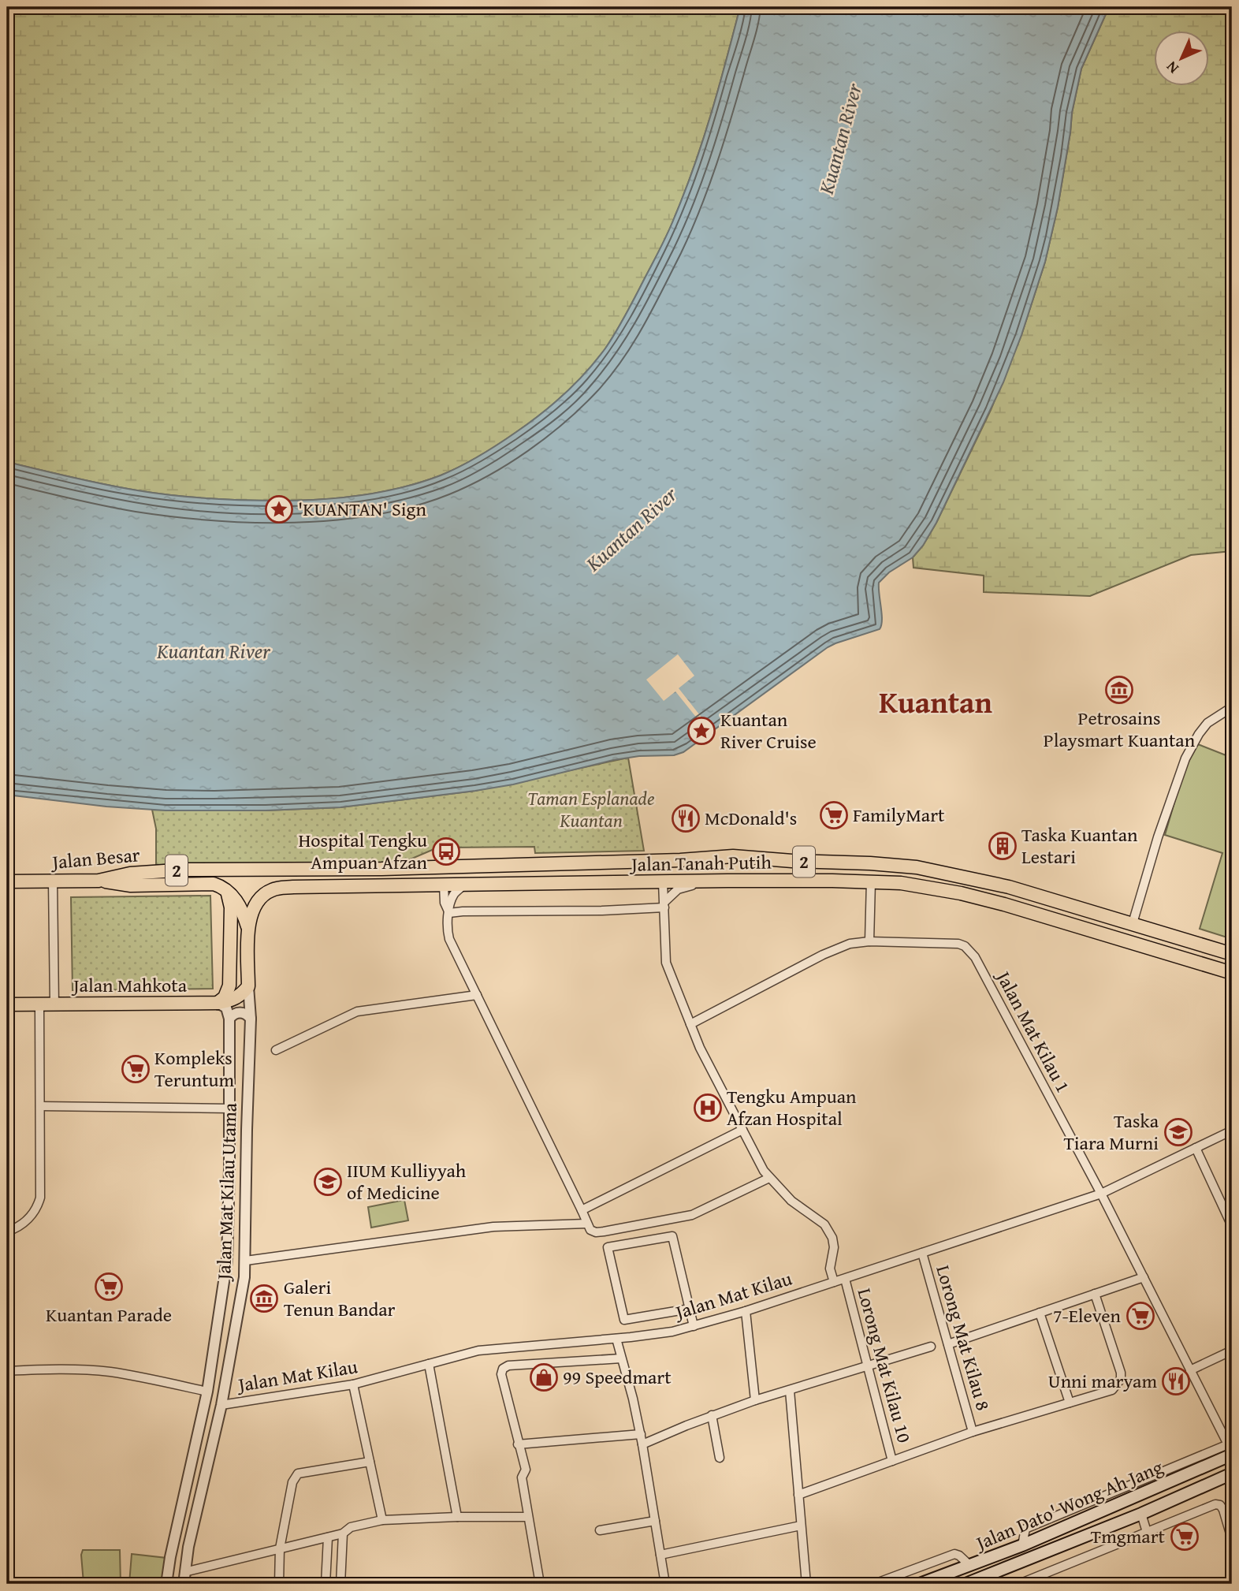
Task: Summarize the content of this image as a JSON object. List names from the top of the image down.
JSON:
{
  "streets": {
    "highway": [
      "Jalan Besar",
      "2",
      "Jalan Tanah Putih",
      "Jalan Mahkota",
      "Jalan Mat Kilau Utama"
    ],
    "main road": ["Jalan Dato' Wong Ah Jang"],
    "street": [
      "Jalan Mat Kilau 1",
      "Jalan Mat Kilau",
      "Lorong Mat Kilau 8",
      "Lorong Mat Kilau 10"
    ]
  },
  "crossings": [
    ["Jalan Besar", "Jalan Tanah Putih"],
    ["Jalan Tanah Putih", "Jalan Mat Kilau Utama"],
    ["Jalan Mahkota", "Jalan Mat Kilau Utama"],
    ["Jalan Mat Kilau 1", "Jalan Mat Kilau"],
    ["Jalan Mat Kilau 1", "Jalan Dato' Wong Ah Jang"],
    ["Jalan Mat Kilau Utama", "Jalan Mat Kilau"],
    ["Jalan Mat Kilau", "Lorong Mat Kilau 8"],
    ["Jalan Mat Kilau", "Lorong Mat Kilau 10"],
    ["Lorong Mat Kilau 8", "Lorong Mat Kilau 10"]
  ],
  "districts": ["Kuantan"],
  "water": ["Kuantan River"],
  "parks": ["Taman Esplanade Kuantan"],
  "places": {
    "place": ["'KUANTAN' Sign", "Kuantan River Cruise"],
    "museum": ["Petrosains Playsmart Kuantan", "Galeri Tenun Bandar"],
    "supermarket": [
      "FamilyMart",
      "Kompleks Teruntum",
      "Kuantan Parade",
      "7-Eleven",
      "Tmgmart"
    ],
    "restaurant": ["McDonald's", "Unni maryam"],
    "building": ["Taska Kuantan Lestari"],
    "bus stop": ["Hospital Tengku Ampuan Afzan"],
    "hospital": ["Tengku Ampuan Afzan Hospital"],
    "school or university": ["Taska Tiara Murni", "IIUM Kulliyyah of Medicine"],
    "shop": ["99 Speedmart"]
  },
  "north": "bottom left"
}
